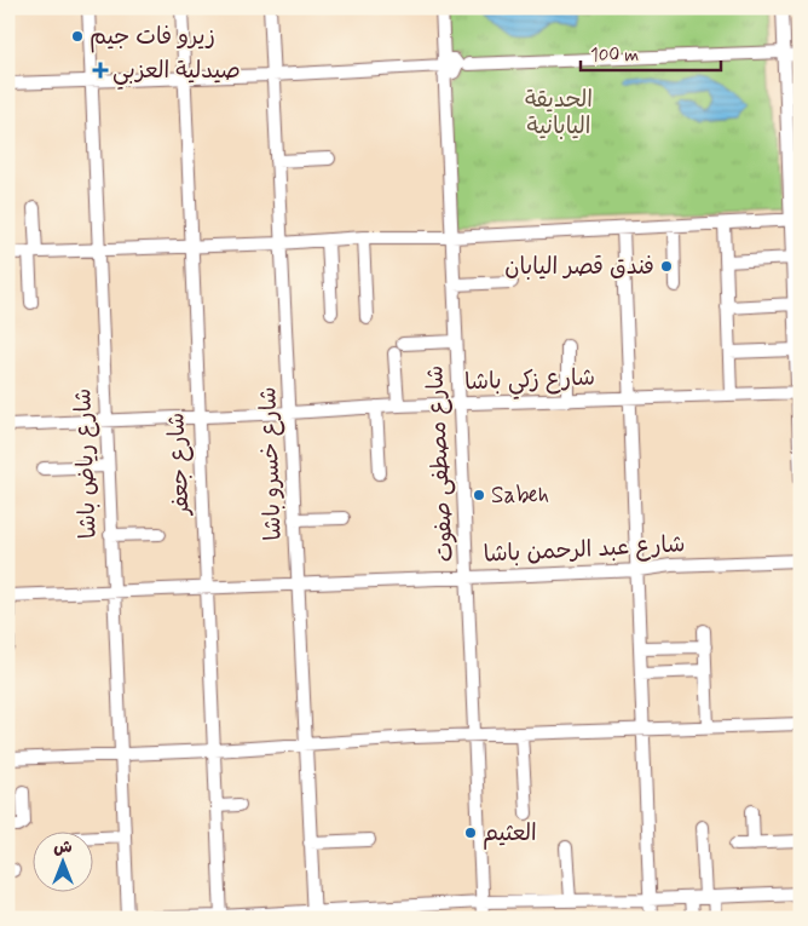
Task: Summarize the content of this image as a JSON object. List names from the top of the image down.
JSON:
{
  "streets": {
    "street": [
      "شارع زكي باشا",
      "شارع رياض باشا",
      "شارع جعفر",
      "شارع خسرو باشا",
      "شارع مصطفى صفوت",
      "شارع عبد الرحمن باشا"
    ]
  },
  "crossings": [
    ["شارع زكي باشا", "شارع رياض باشا"],
    ["شارع زكي باشا", "شارع جعفر"],
    ["شارع زكي باشا", "شارع خسرو باشا"],
    ["شارع زكي باشا", "شارع مصطفى صفوت"],
    ["شارع رياض باشا", "شارع عبد الرحمن باشا"],
    ["شارع جعفر", "شارع عبد الرحمن باشا"],
    ["شارع خسرو باشا", "شارع عبد الرحمن باشا"],
    ["شارع مصطفى صفوت", "شارع عبد الرحمن باشا"]
  ],
  "parks": ["الحديقة اليابانية"],
  "places": {
    "other": [
      "زيرو فات جيم",
      "فندق قصر اليابان",
      "Sabeh",
      "العثيم"
    ],
    "health": ["صيدلية العزبي"]
  },
  "scale_bar": "100 m",
  "north": "top"
}
